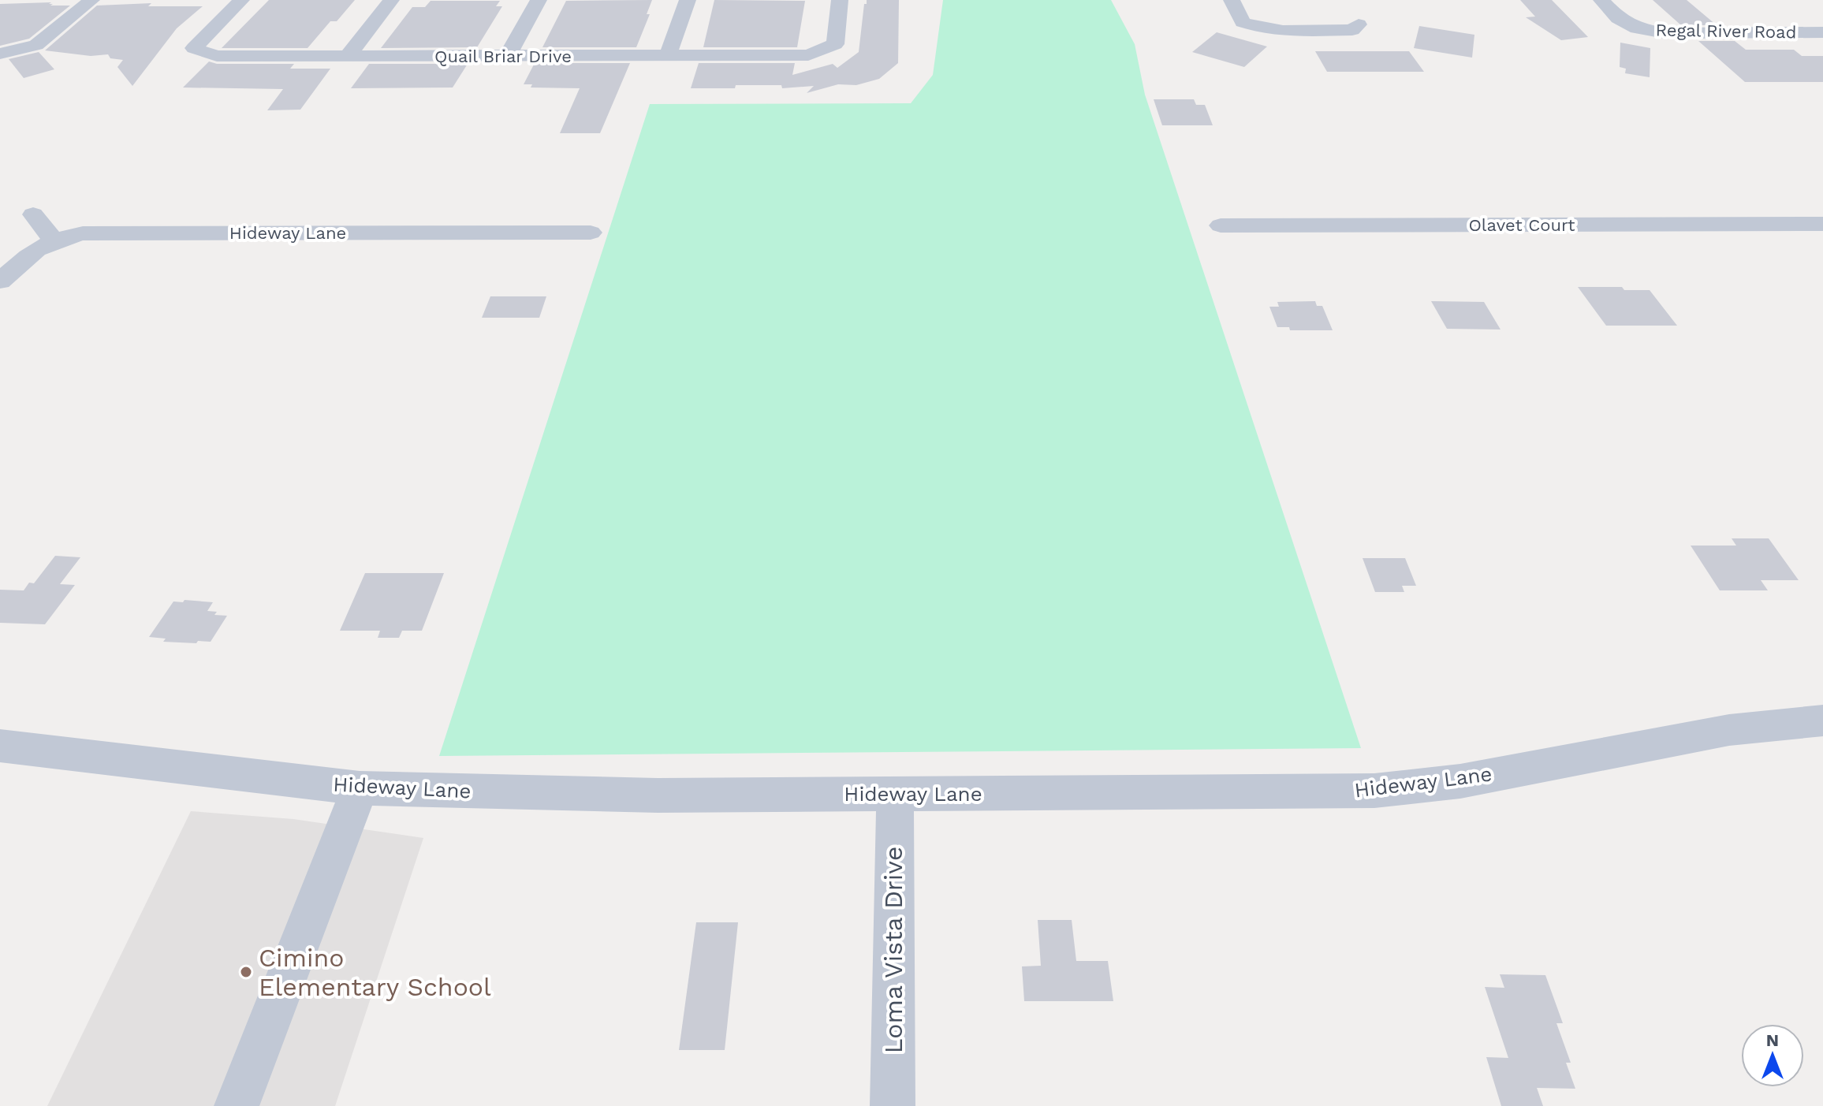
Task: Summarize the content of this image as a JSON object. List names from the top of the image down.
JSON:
{
  "streets": {
    "street": [
      "Regal River Road",
      "Quail Briar Drive",
      "Olavet Court",
      "Hideway Lane",
      "Loma Vista Drive"
    ]
  },
  "crossings": [
    ["Hideway Lane", "Loma Vista Drive"]
  ],
  "places": ["Cimino Elementary School"],
  "north": "top"
}
